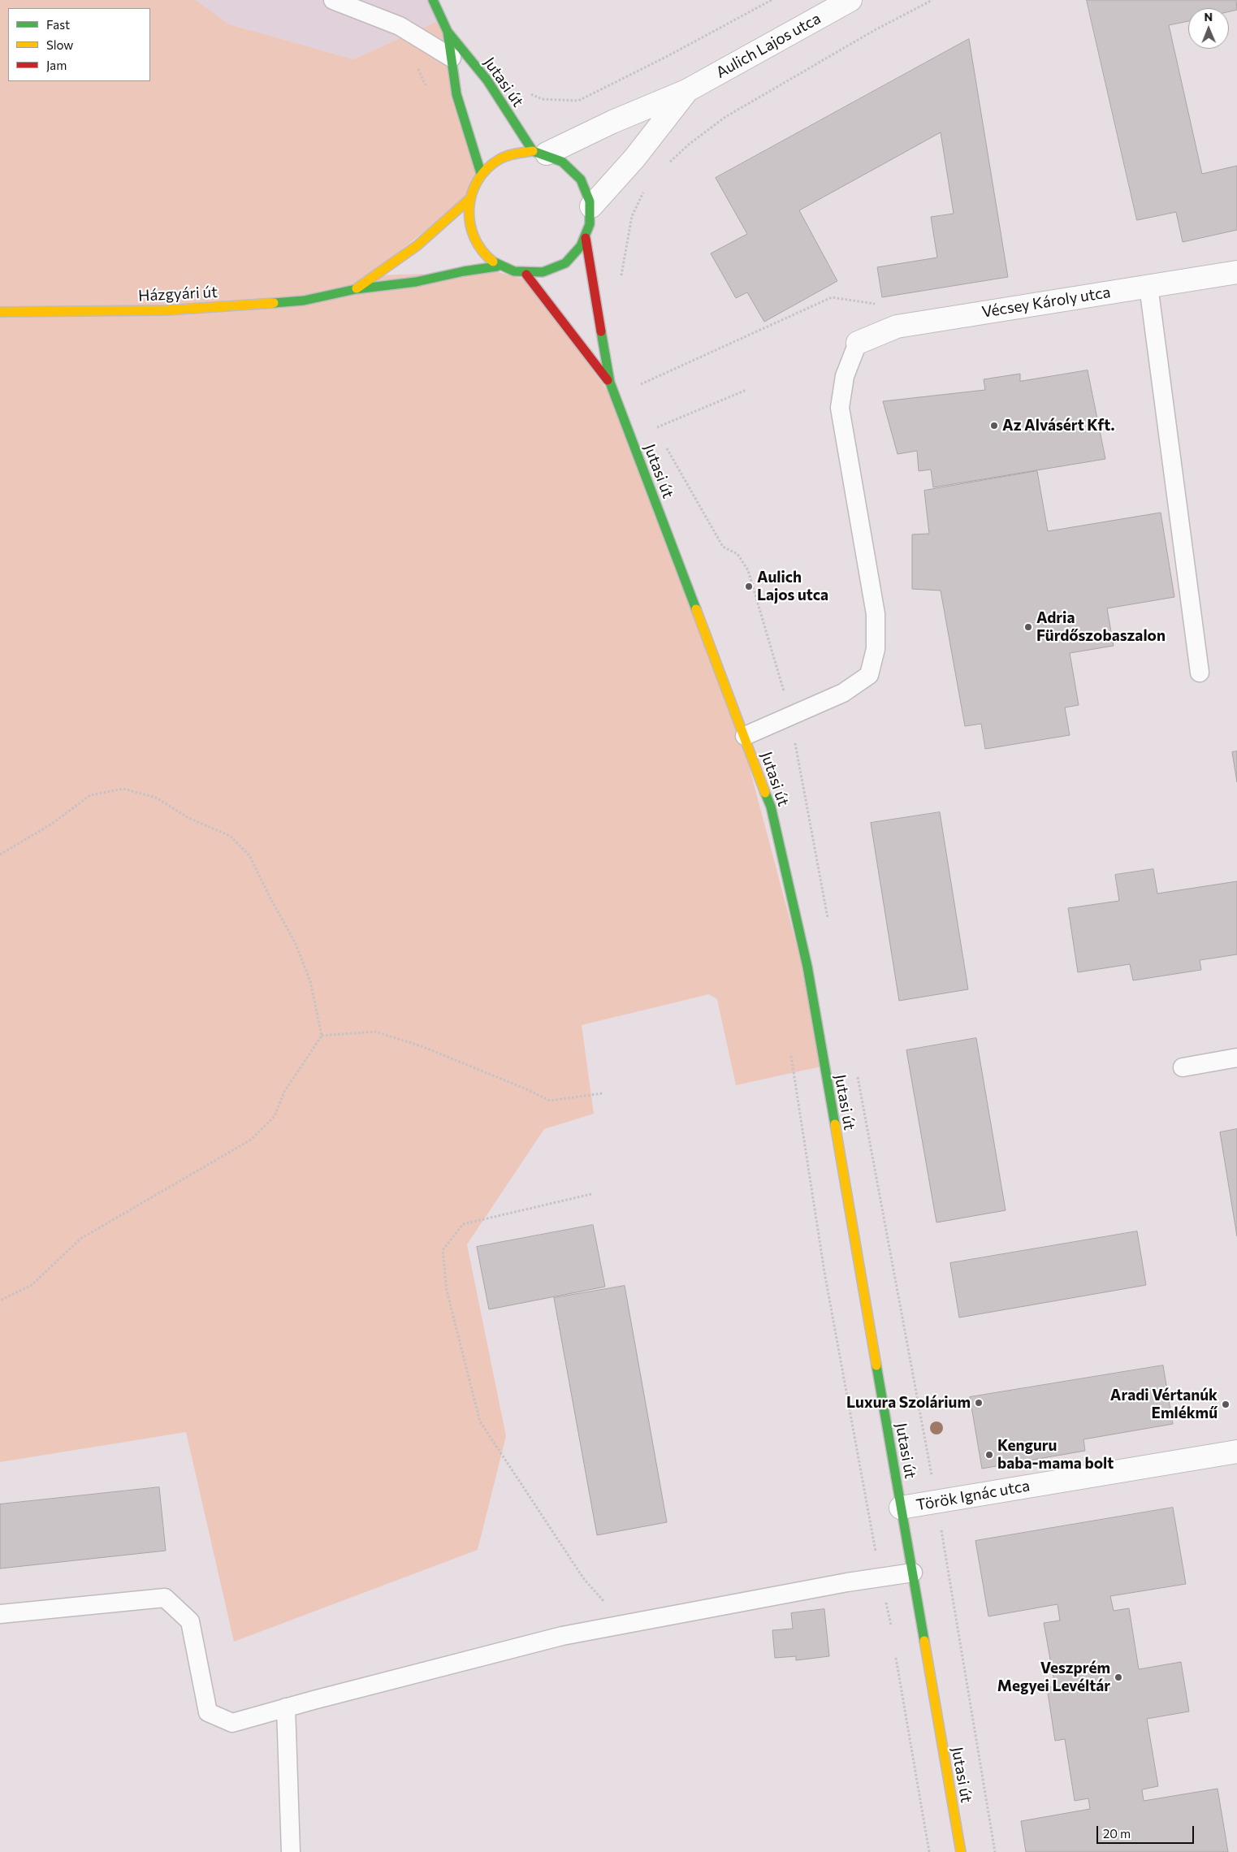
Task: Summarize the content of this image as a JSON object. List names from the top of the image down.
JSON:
{
  "streets": {
    "street": [
      "Aulich Lajos utca",
      "Jutasi út",
      "Házgyári út",
      "Vécsey Károly utca",
      "Török Ignác utca"
    ]
  },
  "crossings": [
    ["Aulich Lajos utca", "Jutasi út"],
    ["Aulich Lajos utca", "Házgyári út"],
    ["Jutasi út", "Házgyári út"],
    ["Jutasi út", "Török Ignác utca"]
  ],
  "places": [
    "Az Alvásért Kft.",
    "Aulich Lajos utca",
    "Adria Fürdőszobaszalon",
    "Luxura Szolárium",
    "Aradi Vértanúk Emlékmű",
    "Kenguru baba-mama bolt",
    "Veszprém Megyei Levéltár"
  ],
  "legend": ["Fast", "Slow", "Jam"],
  "scale_bar": "20 m",
  "north": "top"
}
